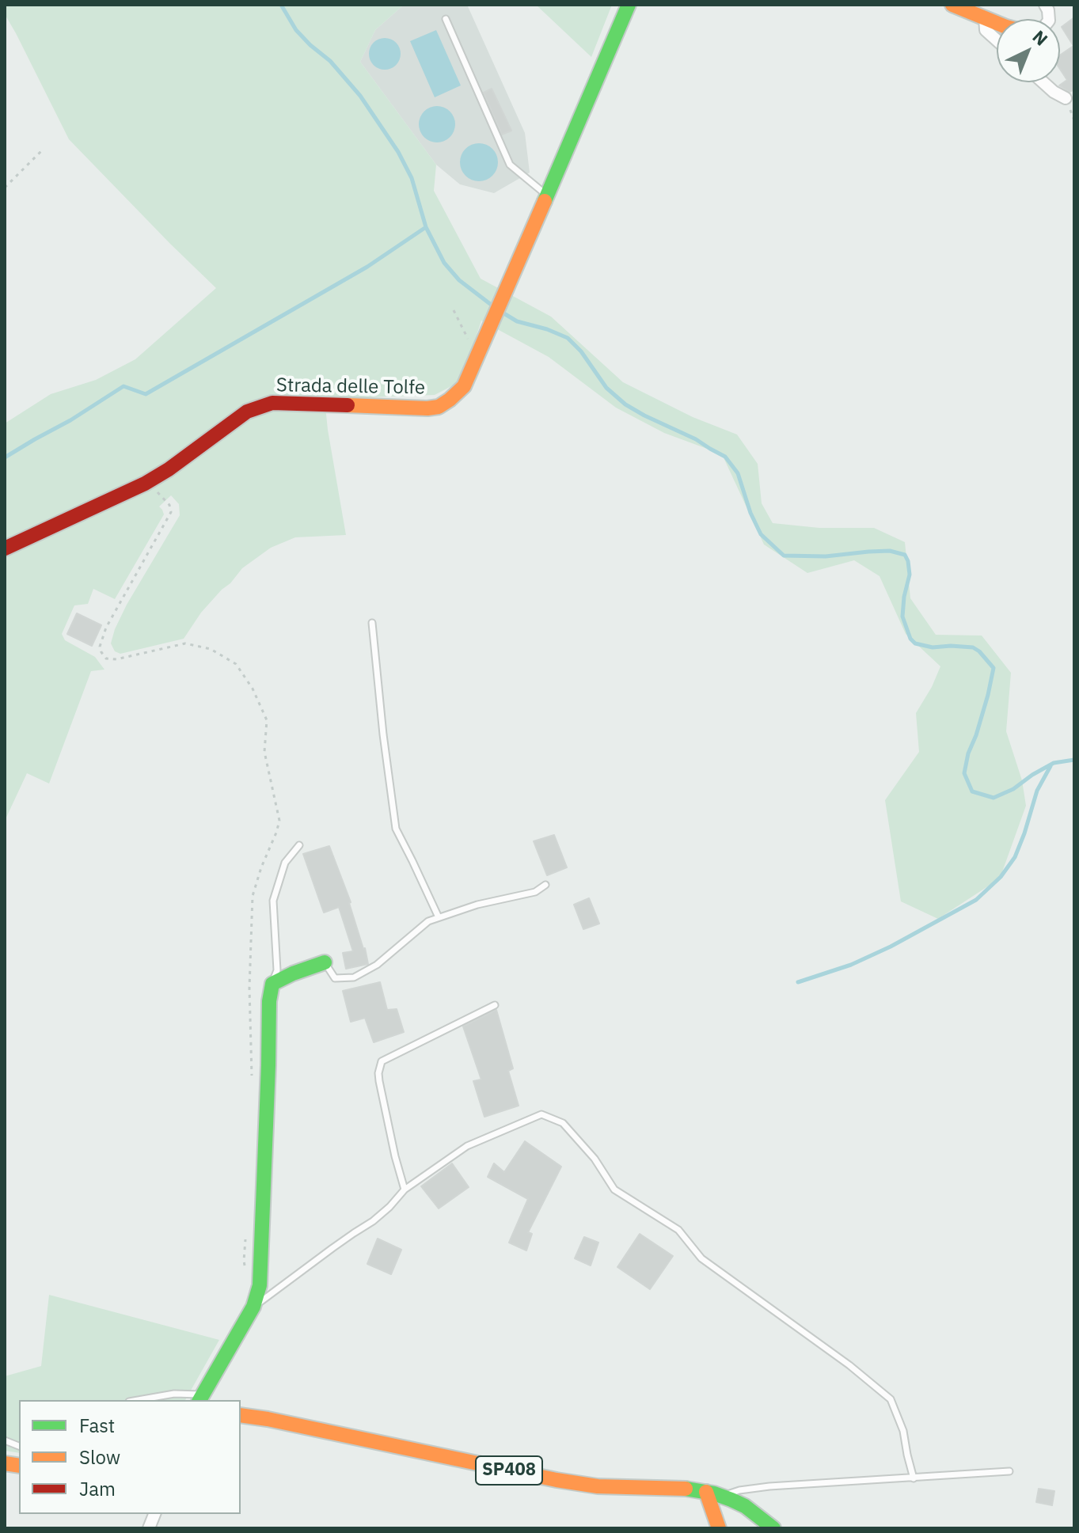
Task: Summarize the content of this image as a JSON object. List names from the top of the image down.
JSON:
{
  "streets": {
    "street": ["Strada delle Tolfe", "SP408"]
  },
  "legend": ["Fast", "Slow", "Jam"],
  "north": "top right"
}
